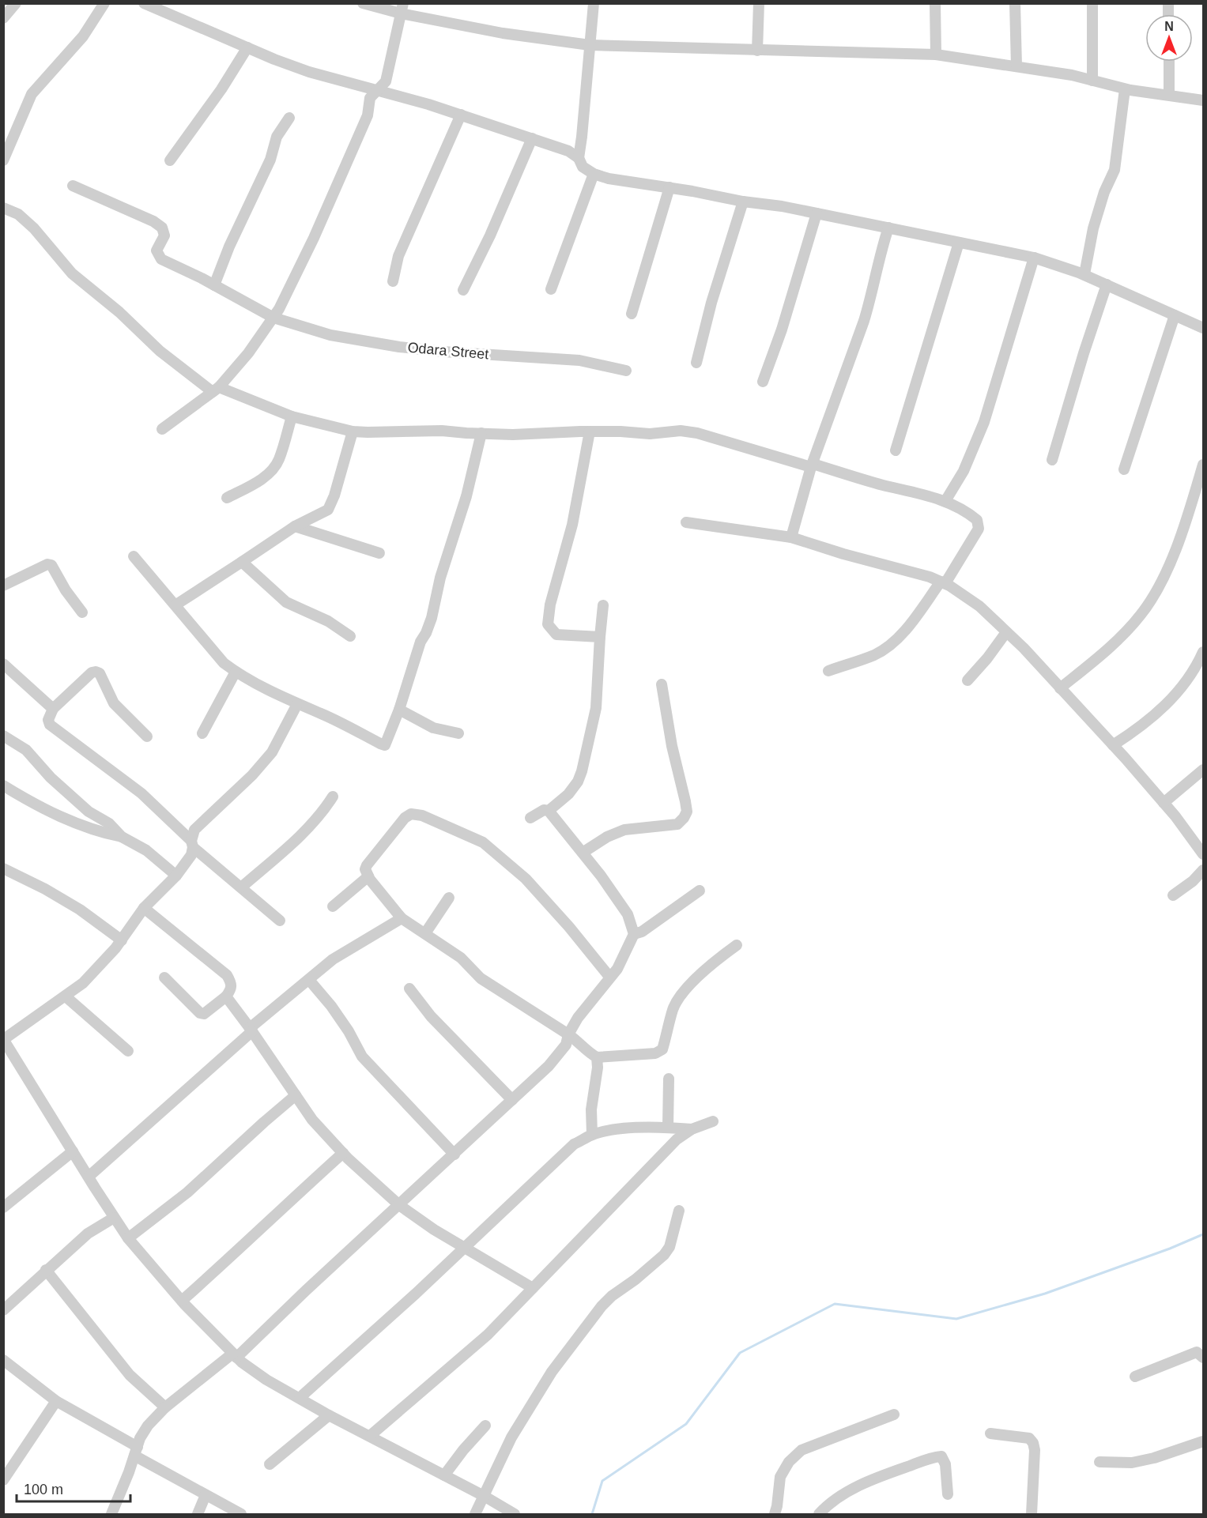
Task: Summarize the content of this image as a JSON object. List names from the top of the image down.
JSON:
{
  "streets": {
    "street": ["Odara Street"]
  },
  "scale_bar": "100 m",
  "north": "top"
}
